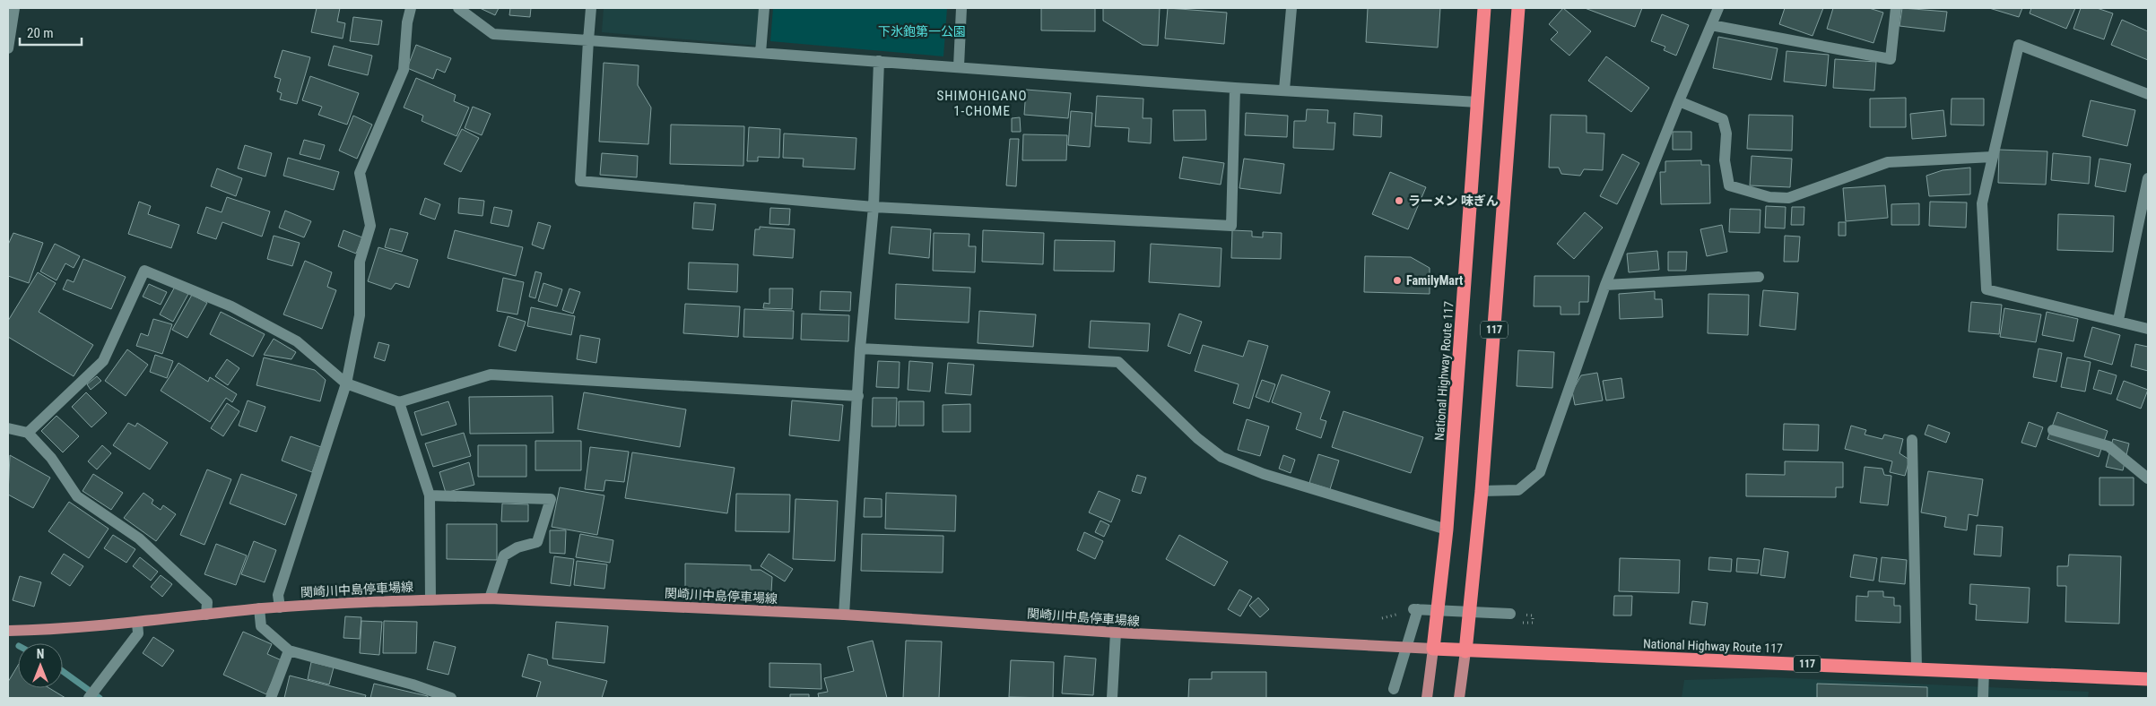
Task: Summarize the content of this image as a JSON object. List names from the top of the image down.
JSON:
{
  "streets": {
    "highway": ["117", "National Highway Route 117"],
    "main road": ["関崎川中島停車場線"]
  },
  "crossings": [
    ["117", "National Highway Route 117"],
    ["National Highway Route 117", "関崎川中島停車場線"]
  ],
  "districts": ["SHIMOHIGANO 1-CHOME"],
  "parks": ["下氷鉋第一公園"],
  "places": ["ラーメン 味ぎん", "FamilyMart"],
  "scale_bar": "20 m",
  "north": "top"
}
